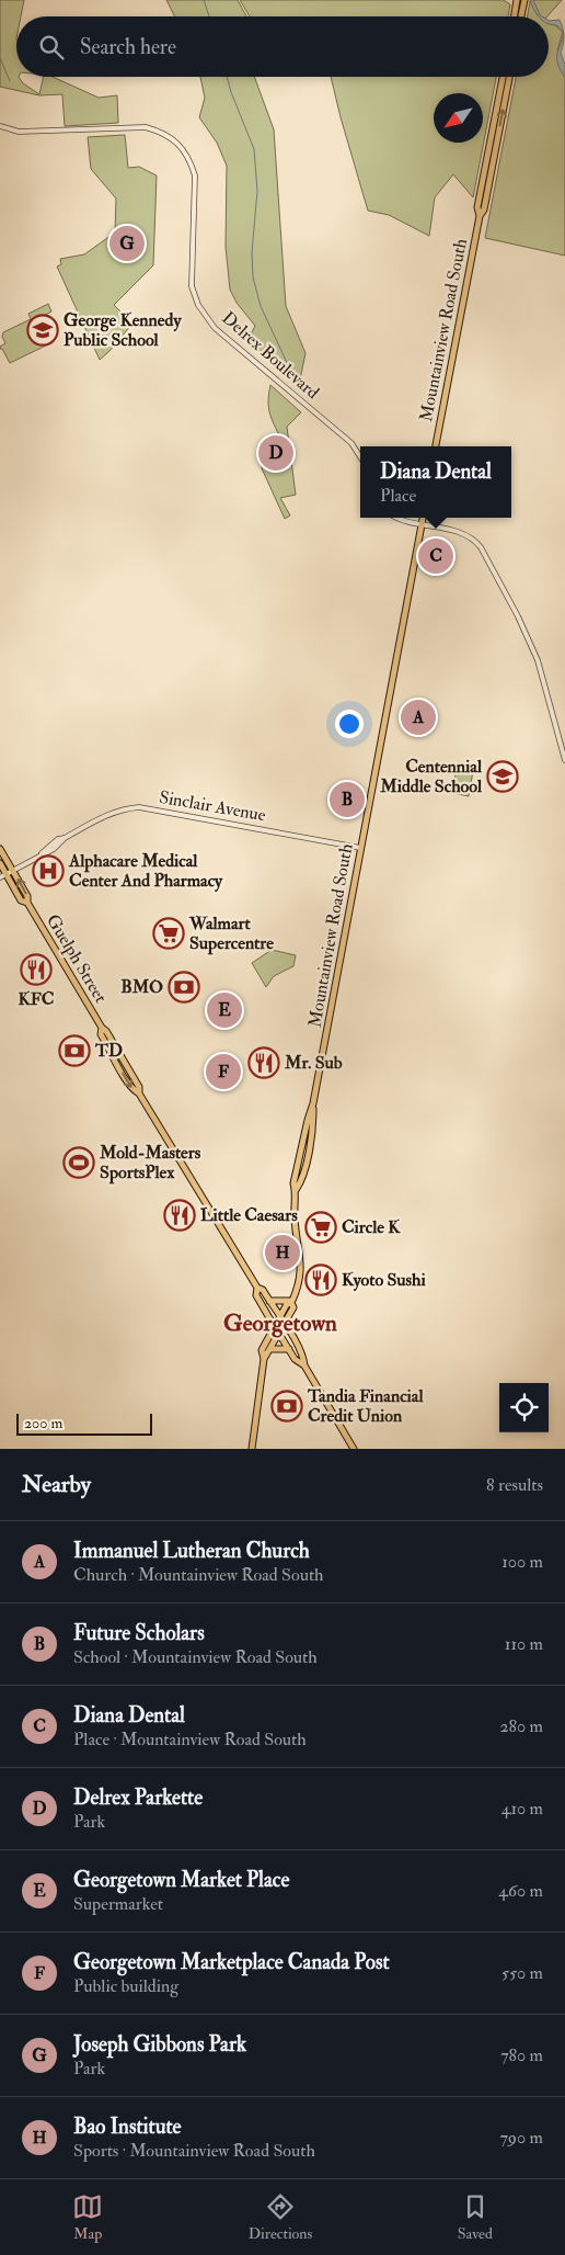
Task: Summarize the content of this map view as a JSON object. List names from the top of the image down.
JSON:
{
  "streets": {
    "main road": ["Mountainview Road South", "Guelph Street"],
    "street": ["Delrex Boulevard", "Sinclair Avenue"]
  },
  "crossings": [
    ["Mountainview Road South", "Sinclair Avenue"],
    ["Mountainview Road South", "Guelph Street"],
    ["Sinclair Avenue", "Guelph Street"]
  ],
  "districts": ["Georgetown"],
  "places": {
    "school or university": ["George Kennedy Public School", "Centennial Middle School"],
    "hospital": ["Alphacare Medical Center And Pharmacy"],
    "supermarket": ["Walmart Supercentre", "Circle K"],
    "restaurant": [
      "KFC",
      "Mr. Sub",
      "Little Caesars",
      "Kyoto Sushi"
    ],
    "bank": ["BMO", "TD", "Tandia Financial Credit Union"],
    "sports": ["Mold-Masters SportsPlex"]
  },
  "scale_bar": "200 m",
  "north": "bottom left",
  "page": {
    "search": "Search here",
    "pins": [
      "G",
      "D",
      "C",
      "A",
      "B",
      "E",
      "F",
      "H"
    ],
    "popup": ["Diana Dental", "Place"],
    "scale": "200 m",
    "heading": ["Nearby", "8 results"],
    "list": [
      {
        "mark": "A",
        "name": "Immanuel Lutheran Church",
        "note": "Church · Mountainview Road South",
        "value": "100 m"
      },
      {
        "mark": "B",
        "name": "Future Scholars",
        "note": "School · Mountainview Road South",
        "value": "110 m"
      },
      {
        "mark": "C",
        "name": "Diana Dental",
        "note": "Place · Mountainview Road South",
        "value": "280 m"
      },
      {
        "mark": "D",
        "name": "Delrex Parkette",
        "note": "Park",
        "value": "410 m"
      },
      {
        "mark": "E",
        "name": "Georgetown Market Place",
        "note": "Supermarket",
        "value": "460 m"
      },
      {
        "mark": "F",
        "name": "Georgetown Marketplace Canada Post",
        "note": "Public building",
        "value": "550 m"
      },
      {
        "mark": "G",
        "name": "Joseph Gibbons Park",
        "note": "Park",
        "value": "780 m"
      },
      {
        "mark": "H",
        "name": "Bao Institute",
        "note": "Sports · Mountainview Road South",
        "value": "790 m"
      }
    ],
    "nav": ["Map", "Directions", "Saved"]
  }
}
